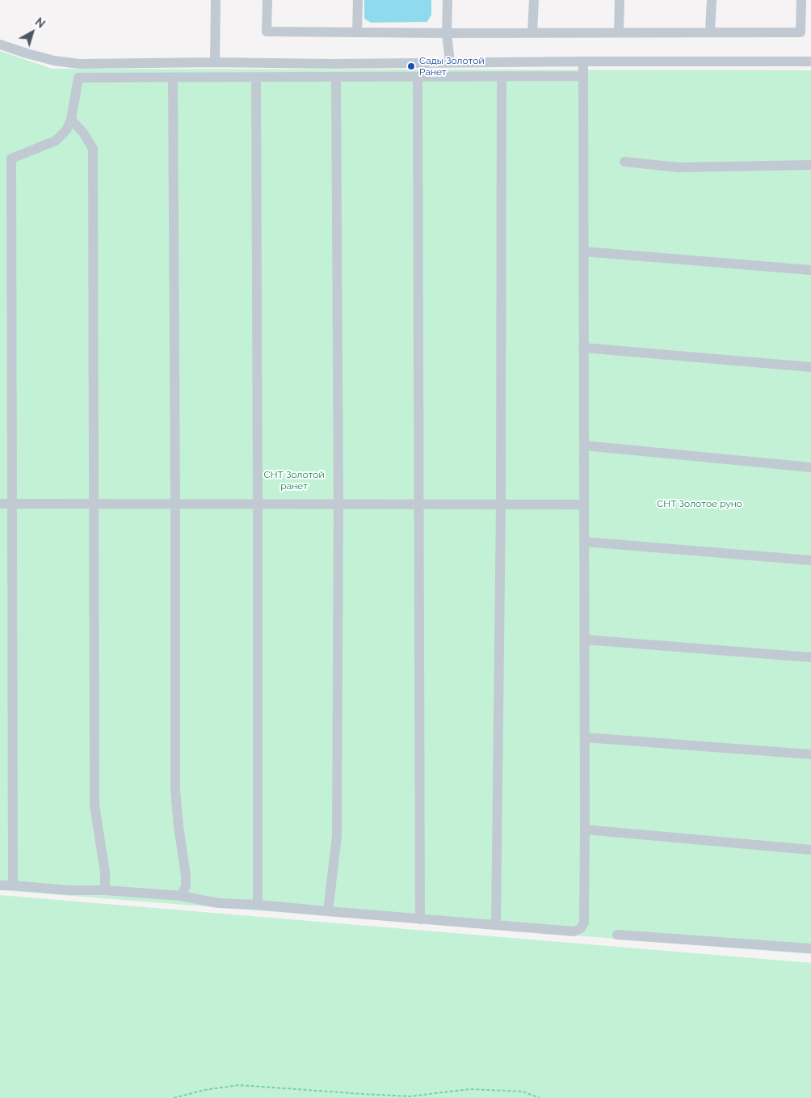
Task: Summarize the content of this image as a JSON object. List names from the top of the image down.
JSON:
{
  "parks": ["СНТ Золотой ранет", "СНТ Золотое руно"],
  "places": ["Сады Золотой Ранет"],
  "north": "top right"
}
